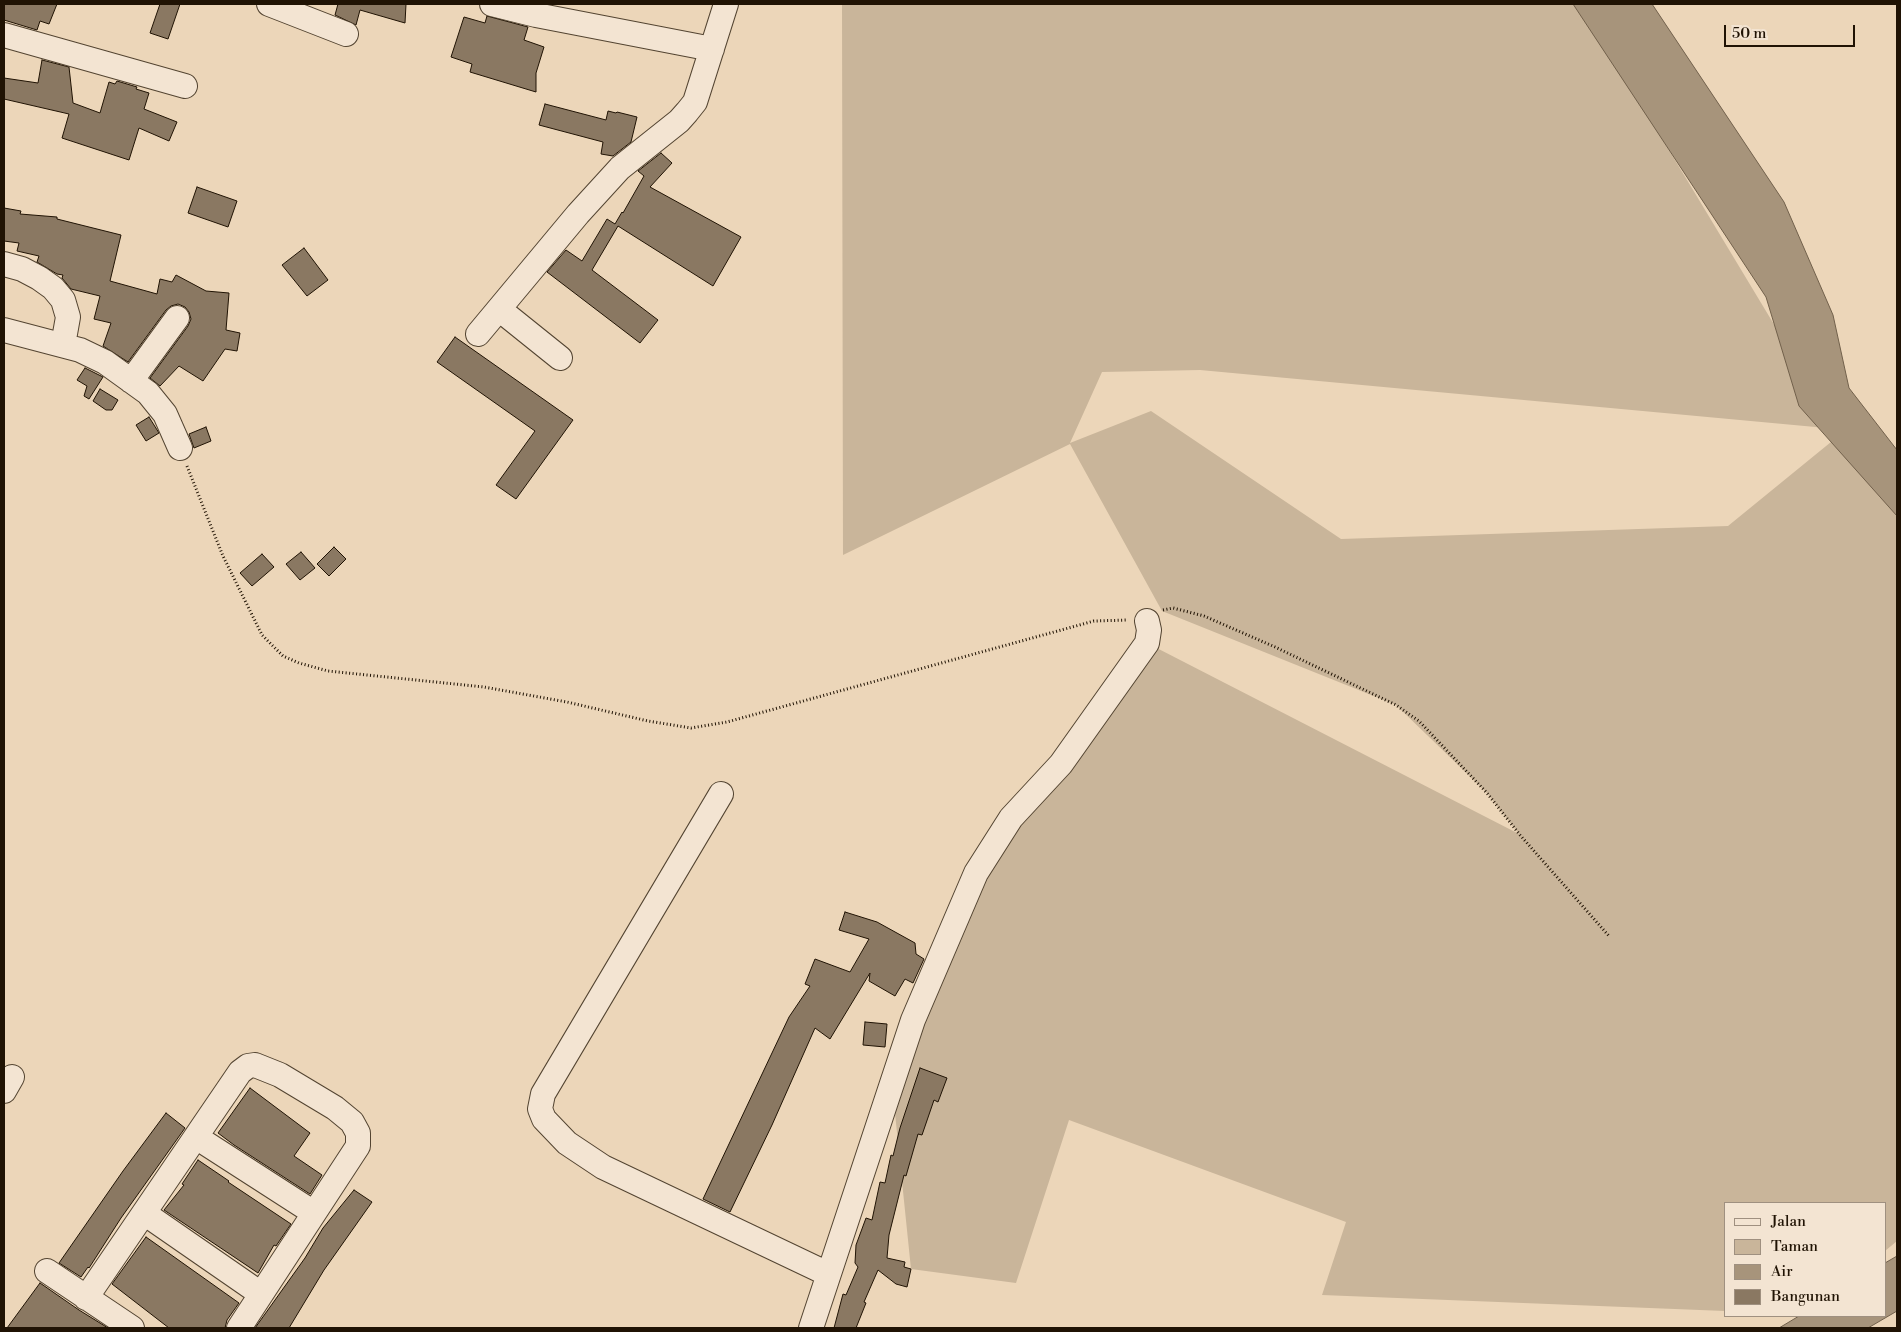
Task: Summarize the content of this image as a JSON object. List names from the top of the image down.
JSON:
{
  "legend": [
    "Jalan",
    "Taman",
    "Air",
    "Bangunan"
  ],
  "scale_bar": "50 m"
}
